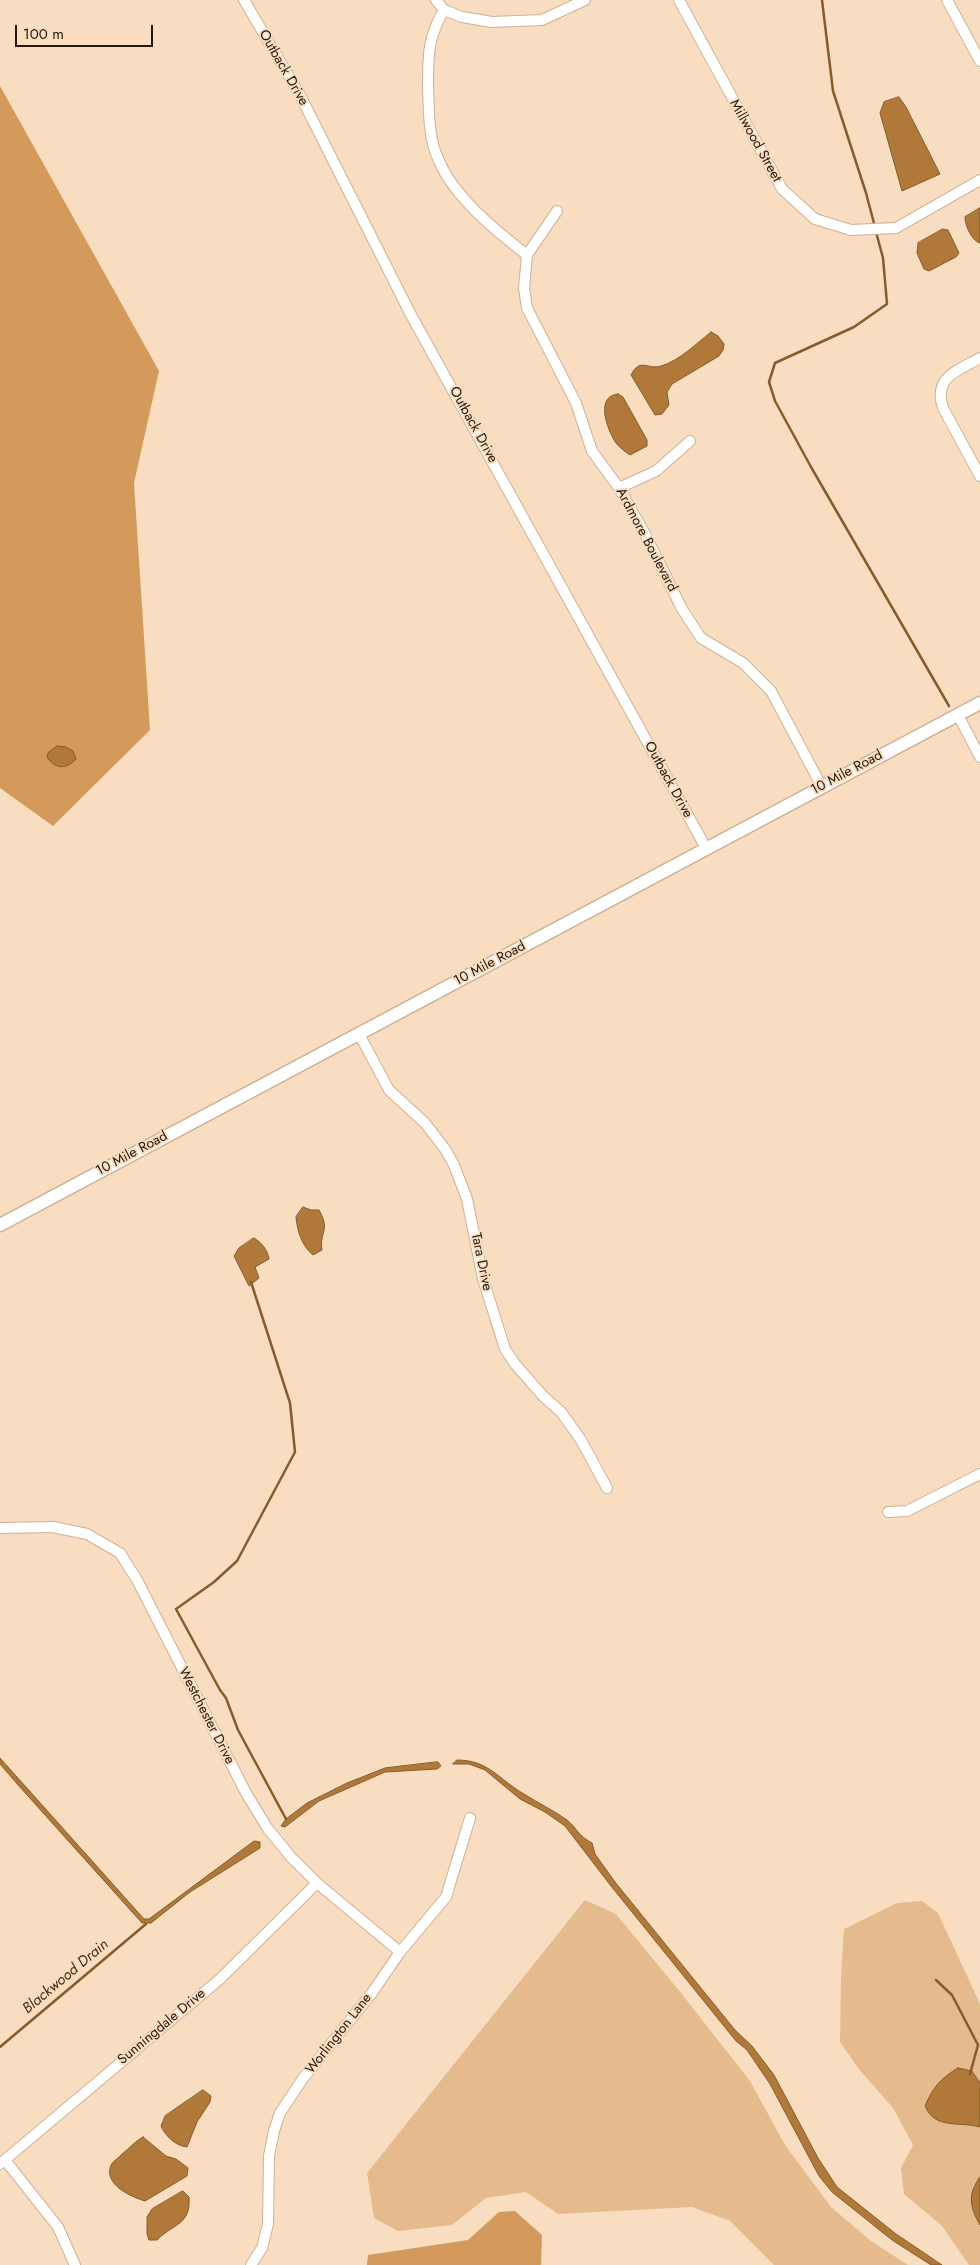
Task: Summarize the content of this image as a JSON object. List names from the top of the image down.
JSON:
{
  "streets": {
    "main road": ["10 Mile Road"],
    "street": [
      "Outback Drive",
      "Millwood Street",
      "Ardmore Boulevard",
      "Tara Drive",
      "Westchester Drive",
      "Sunningdale Drive",
      "Worlington Lane"
    ]
  },
  "crossings": [
    ["Outback Drive", "10 Mile Road"],
    ["Ardmore Boulevard", "10 Mile Road"],
    ["10 Mile Road", "Tara Drive"],
    ["Westchester Drive", "Sunningdale Drive"],
    ["Westchester Drive", "Worlington Lane"]
  ],
  "water": ["Blackwood Drain"],
  "scale_bar": "100 m"
}
